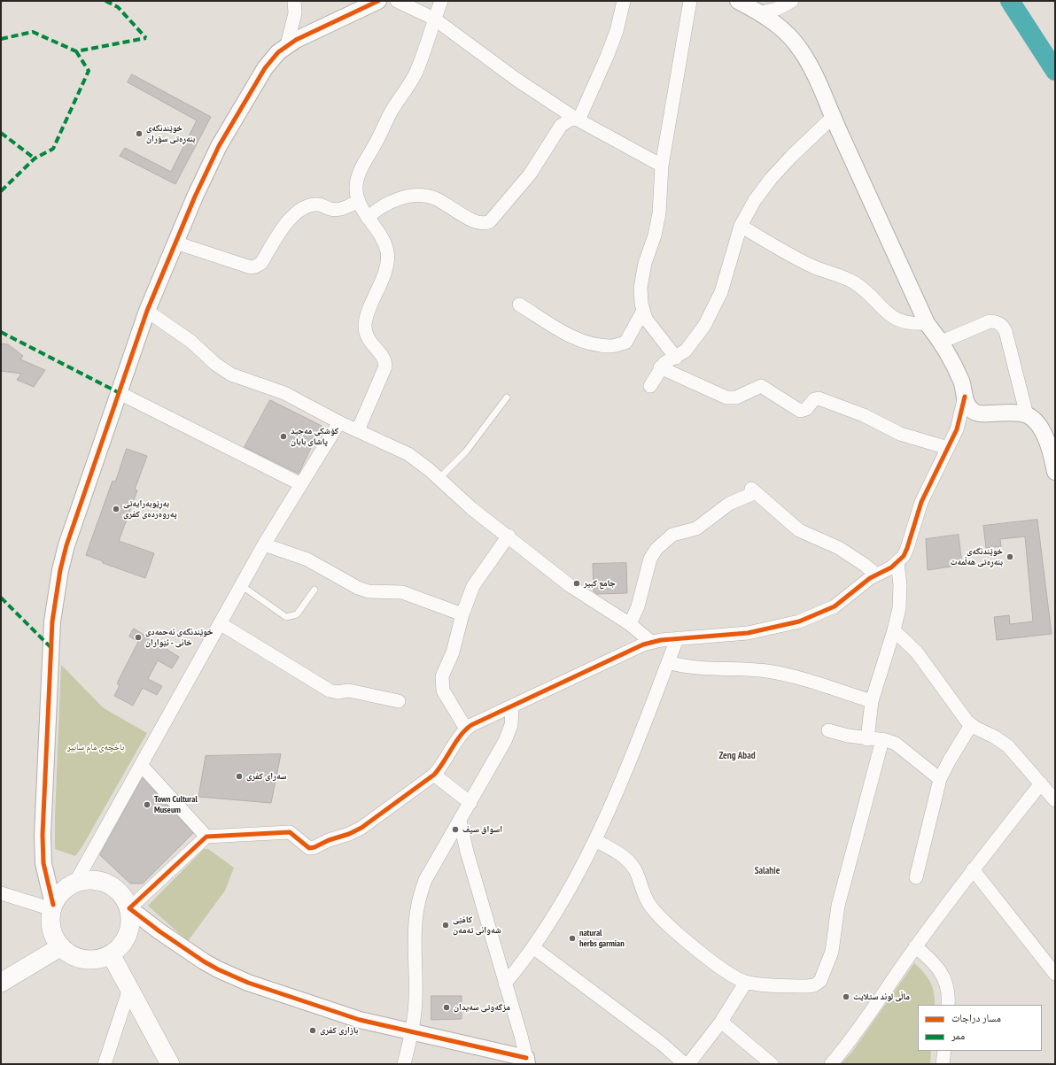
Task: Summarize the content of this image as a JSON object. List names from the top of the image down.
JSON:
{
  "districts": ["Zeng Abad", "Salahie"],
  "parks": ["باخچەی مام سابیر"],
  "places": [
    "خوێندنگەی بنەڕەتی سۆران",
    "کۆشکی مەجید پاشای بابان",
    "بەڕێوبەرایەتی پەروەردەی کفری",
    "خوێندنگەی بنەڕەتی هەڵمەت",
    "جامع كبير",
    "خوێندنگەی ئەحمەدی خانی - ئێواران",
    "سەرای کفری",
    "Town Cultural Museum",
    "اسواق سيف",
    "کافێی شەوانی تەمەن",
    "natural herbs garmian",
    "ماڵی لوند ستلایت",
    "مزگەوتی سەیدان",
    "بازاری کفری"
  ],
  "legend": ["مسار دراجات", "ممر"]
}
